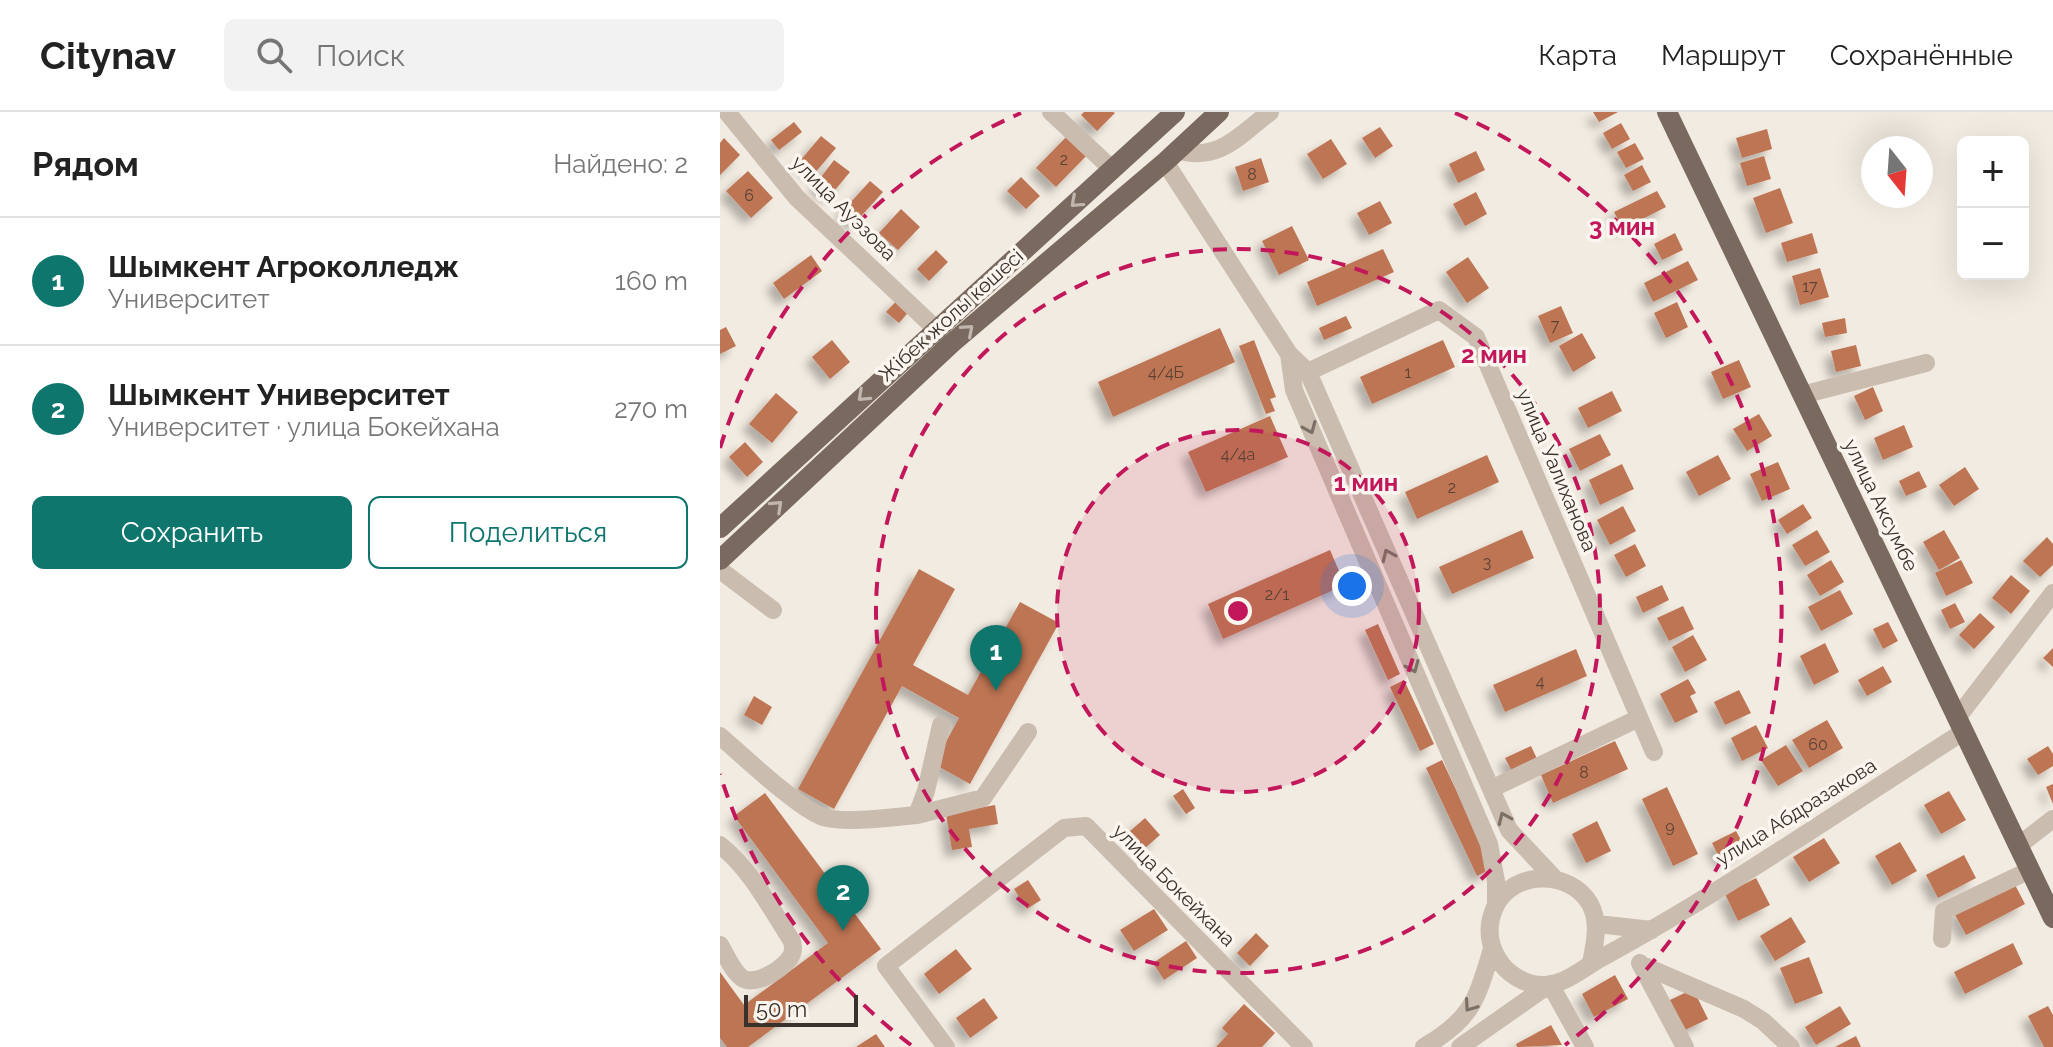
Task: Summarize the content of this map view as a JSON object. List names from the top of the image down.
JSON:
{
  "streets": {
    "main road": ["Жібек жолы көшесі", "улица Аксумбе"],
    "street": [
      "улица Ауэзова",
      "улица Уалиханова",
      "улица Абдразакова",
      "улица Бокейхана"
    ]
  },
  "crossings": [
    ["улица Ауэзова", "Жібек жолы көшесі"],
    ["улица Аксумбе", "улица Абдразакова"]
  ],
  "house_numbers": [
    "2",
    "8",
    "6",
    "17",
    "7",
    "4/4Б",
    "1",
    "4/4а",
    "2",
    "3",
    "2/1",
    "4",
    "60",
    "8",
    "9"
  ],
  "scale_bar": "50 m",
  "north": "bottom",
  "page": {
    "header": "Citynav",
    "search": "Поиск",
    "nav": ["Карта", "Маршрут", "Сохранённые"],
    "heading": ["Рядом", "Найдено: 2"],
    "map_buttons": ["+", "−"],
    "list": [
      {
        "mark": "1",
        "name": "Шымкент Агроколледж",
        "note": "Университет",
        "value": "160 m"
      },
      {
        "mark": "2",
        "name": "Шымкент Университет",
        "note": "Университет · улица Бокейхана",
        "value": "270 m"
      }
    ],
    "buttons": ["Сохранить", "Поделиться"],
    "pins": ["1", "2"],
    "scale": "50 m"
  },
  "rings": ["3 мин", "2 мин", "1 мин"]
}
